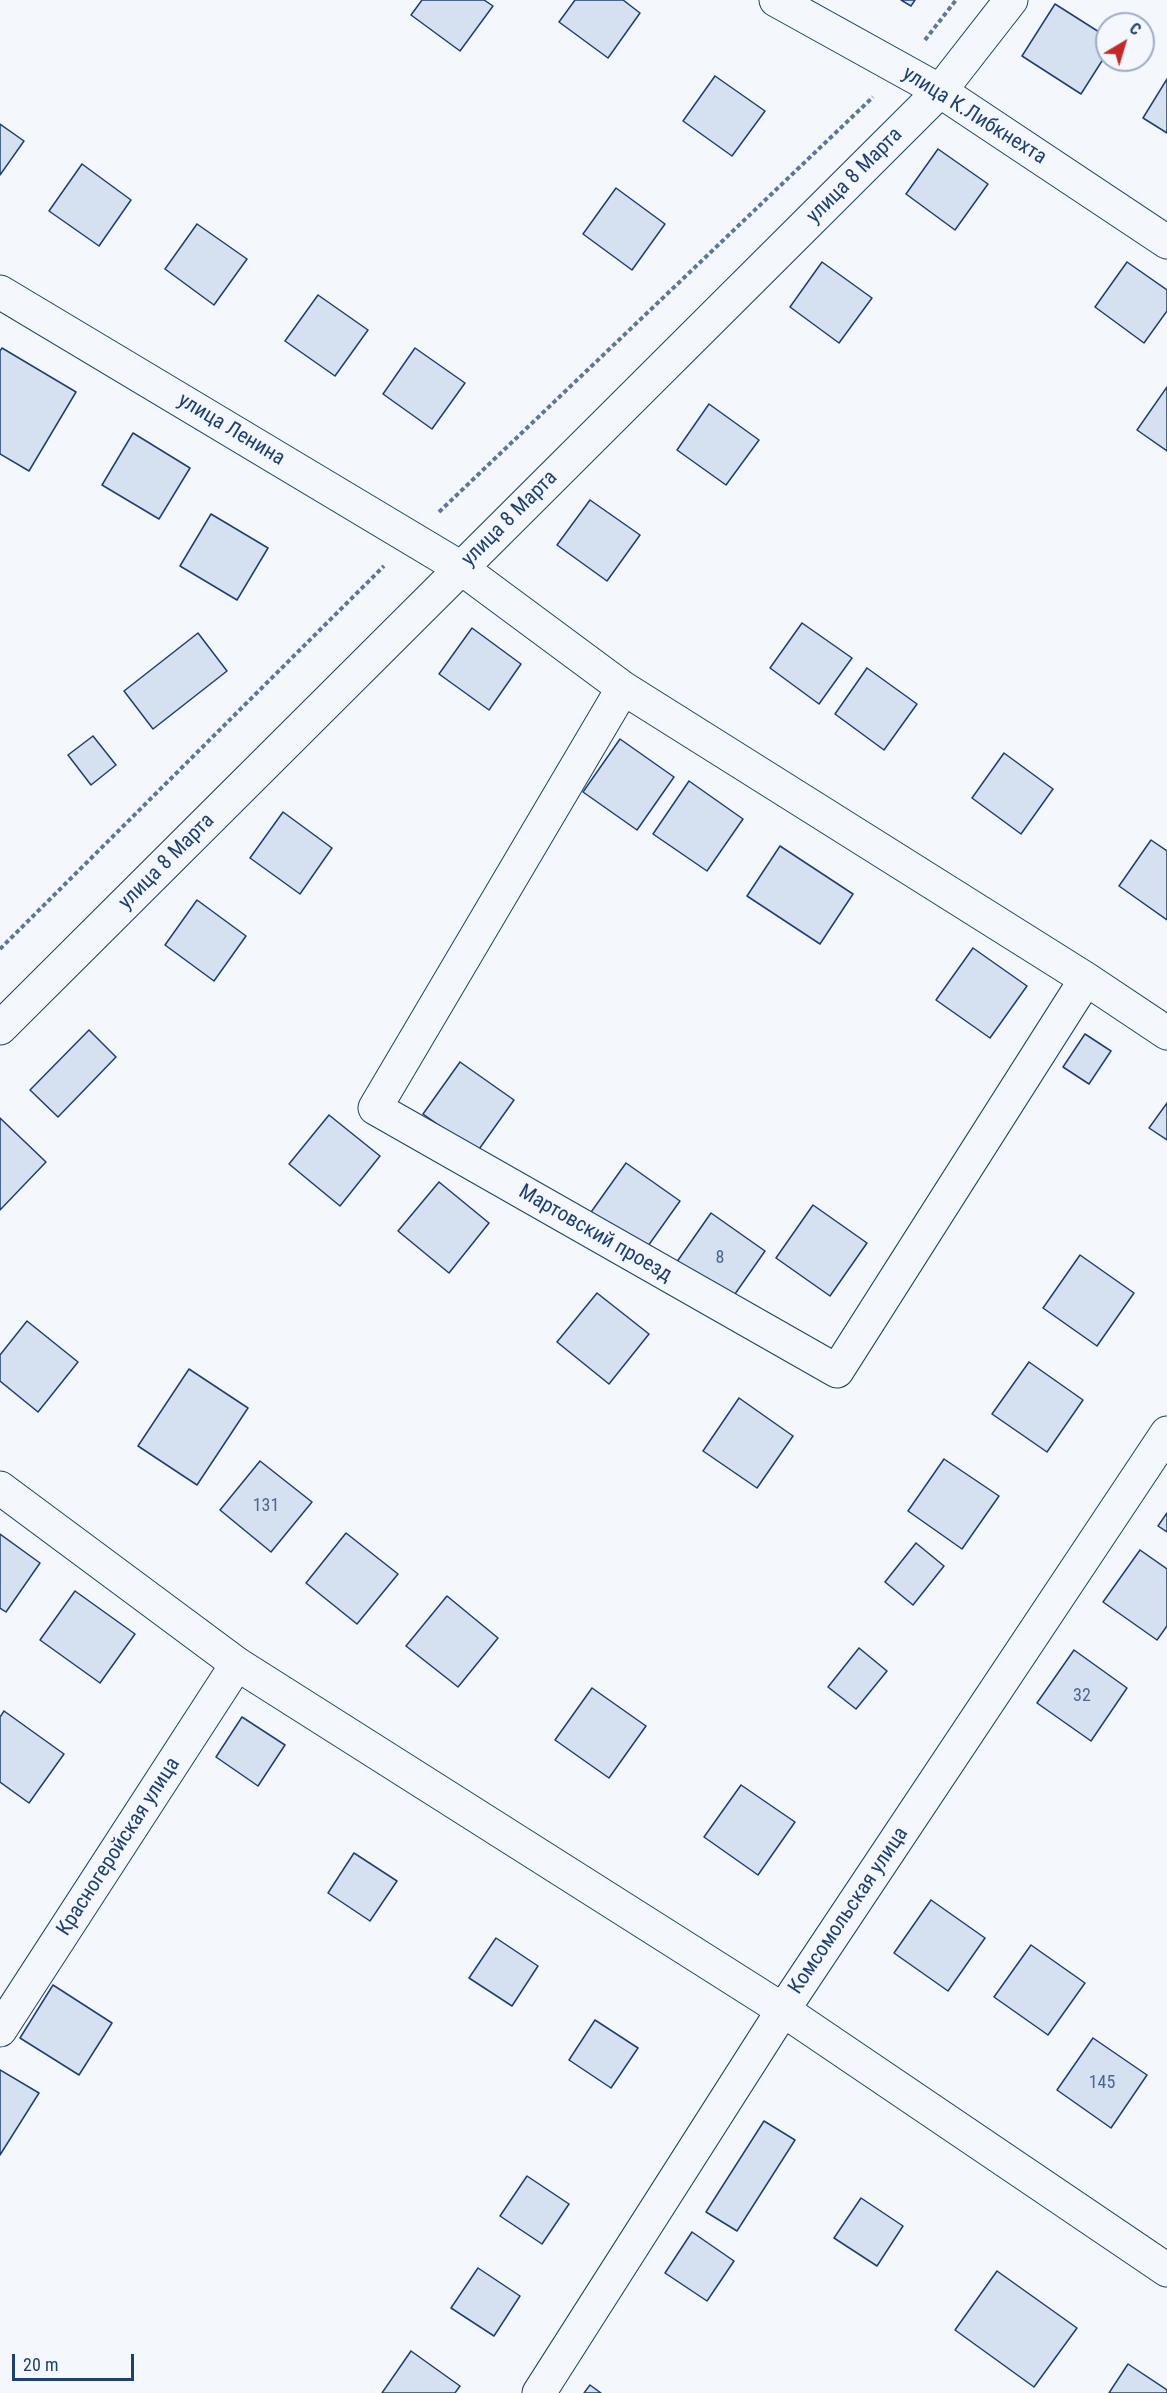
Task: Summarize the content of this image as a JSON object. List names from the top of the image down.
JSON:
{
  "streets": {
    "street": [
      "улица К.Либкнехта",
      "улица 8 Марта",
      "улица Ленина",
      "Мартовский проезд",
      "Красногеройская улица",
      "Комсомольская улица"
    ]
  },
  "crossings": [
    ["улица К.Либкнехта", "улица 8 Марта"],
    ["улица 8 Марта", "улица Ленина"],
    ["улица Ленина", "Мартовский проезд"]
  ],
  "house_numbers": [
    "8",
    "131",
    "32",
    "145"
  ],
  "scale_bar": "20 m",
  "north": "top right"
}
